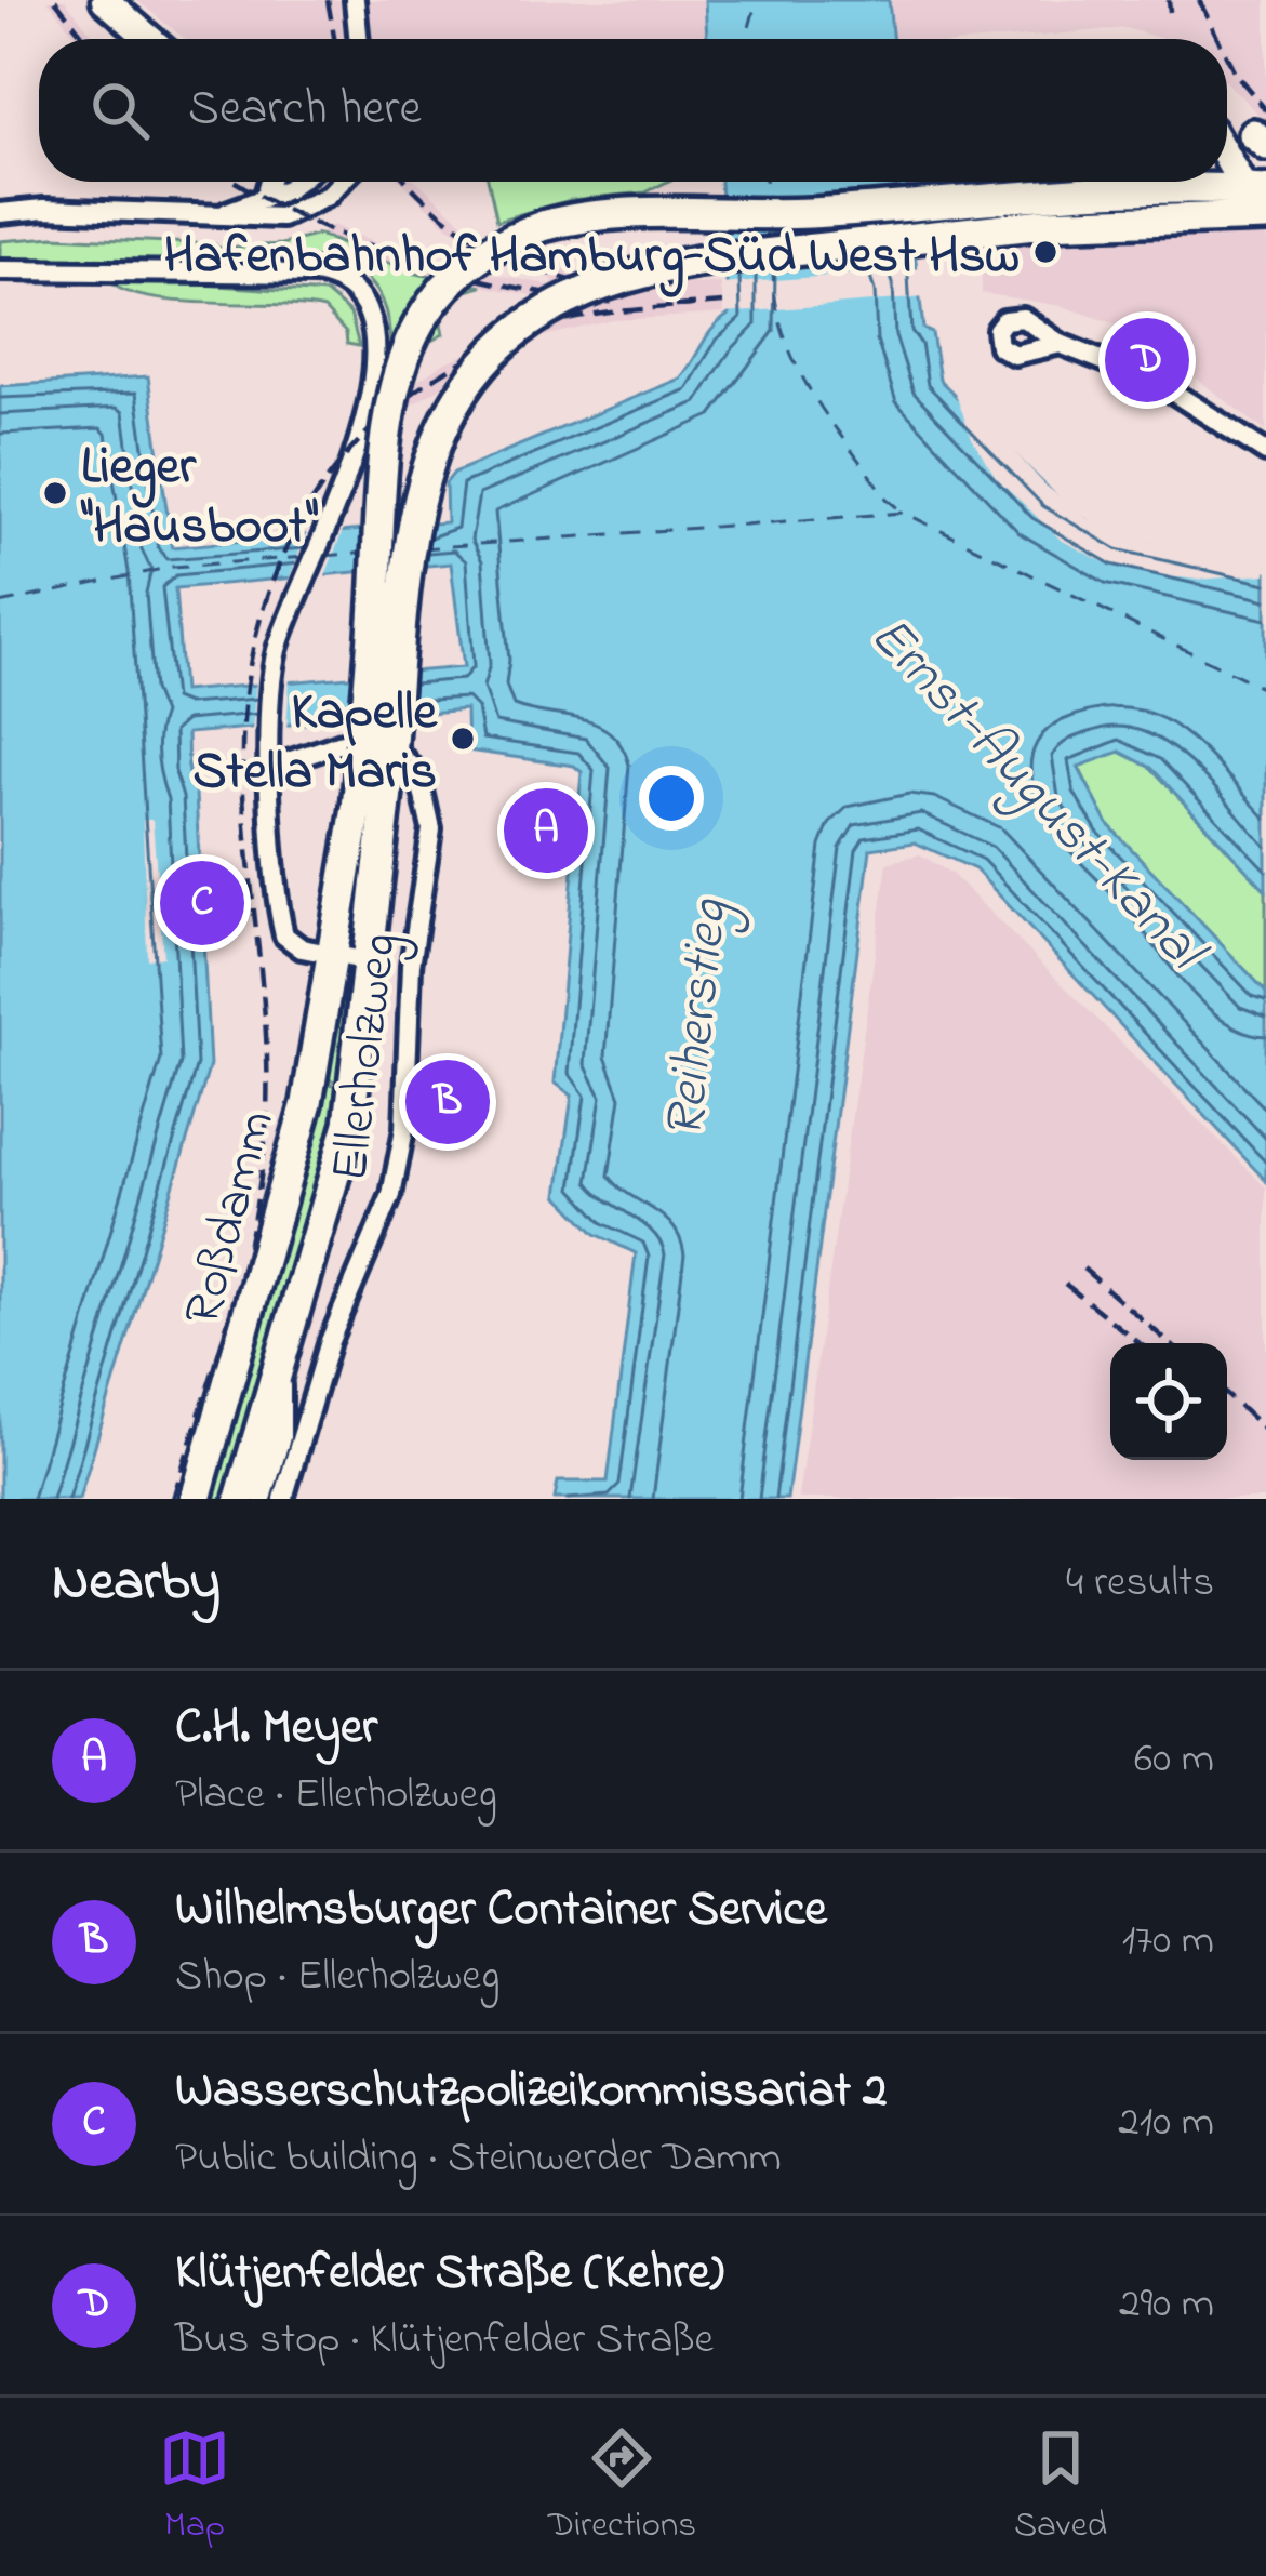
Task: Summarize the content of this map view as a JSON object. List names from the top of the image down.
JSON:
{
  "streets": {
    "main road": ["Roßdamm"],
    "street": ["Ellerholzweg"]
  },
  "water": ["Ernst-August-Kanal", "Reiherstieg"],
  "places": ["Hafenbahnhof Hamburg-Süd West Hsw", "Lieger \"Hausboot\"", "Kapelle Stella Maris"],
  "page": {
    "search": "Search here",
    "pins": [
      "D",
      "A",
      "C",
      "B"
    ],
    "heading": ["Nearby", "4 results"],
    "list": [
      {
        "mark": "A",
        "name": "C.H. Meyer",
        "note": "Place · Ellerholzweg",
        "value": "60 m"
      },
      {
        "mark": "B",
        "name": "Wilhelmsburger Container Service",
        "note": "Shop · Ellerholzweg",
        "value": "170 m"
      },
      {
        "mark": "C",
        "name": "Wasserschutzpolizeikommissariat 2",
        "note": "Public building · Steinwerder Damm",
        "value": "210 m"
      },
      {
        "mark": "D",
        "name": "Klütjenfelder Straße (Kehre)",
        "note": "Bus stop · Klütjenfelder Straße",
        "value": "290 m"
      }
    ],
    "nav": ["Map", "Directions", "Saved"]
  }
}
